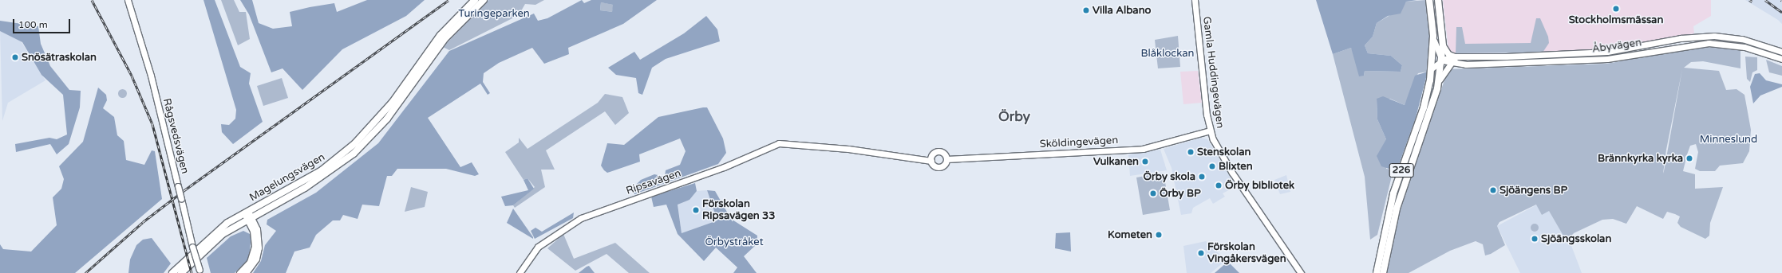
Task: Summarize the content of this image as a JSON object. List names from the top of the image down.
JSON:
{
  "streets": {
    "main road": ["226", "Magelungsvägen"],
    "street": [
      "Åbyvägen",
      "Gamla Huddingevägen",
      "Rågsvedsvägen",
      "Sköldingevägen",
      "Ripsavägen"
    ]
  },
  "crossings": [
    ["Åbyvägen", "226"],
    ["Gamla Huddingevägen", "Sköldingevägen"],
    ["Sköldingevägen", "Ripsavägen"]
  ],
  "districts": ["Örby"],
  "parks": [
    "Turingeparken",
    "Blåklockan",
    "Minneslund",
    "Örbystråket"
  ],
  "places": [
    "Stockholmsmässan",
    "Villa Albano",
    "Snösätraskolan",
    "Stenskolan",
    "Brännkyrka kyrka",
    "Vulkanen",
    "Blixten",
    "Örby skola",
    "Örby bibliotek",
    "Sjöängens BP",
    "Örby BP",
    "Förskolan Ripsavägen 33",
    "Kometen",
    "Sjöängsskolan",
    "Förskolan Vingåkersvägen"
  ],
  "scale_bar": "100 m"
}
